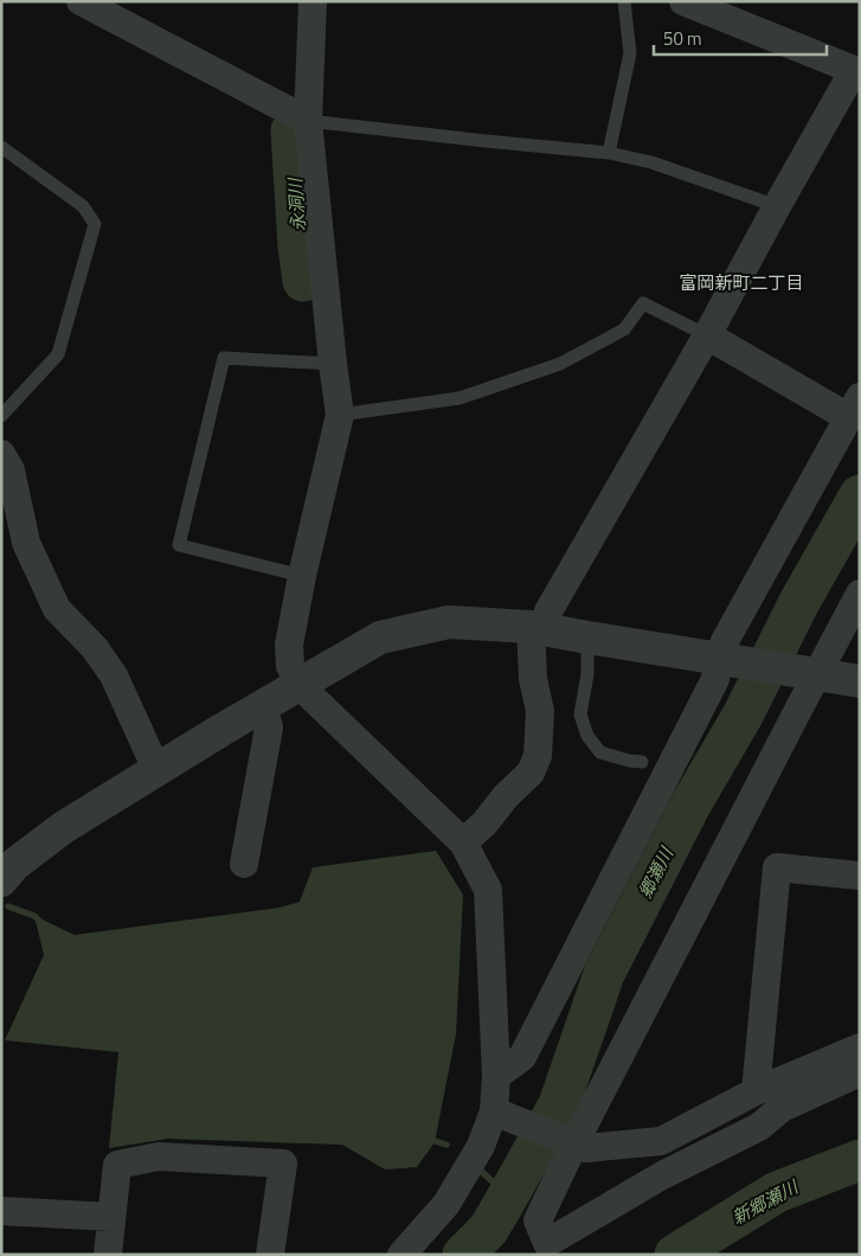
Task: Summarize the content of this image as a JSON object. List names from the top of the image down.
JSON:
{
  "districts": ["富岡新町二丁目"],
  "water": ["永洞川", "郷瀬川", "新郷瀬川"],
  "scale_bar": "50 m"
}
